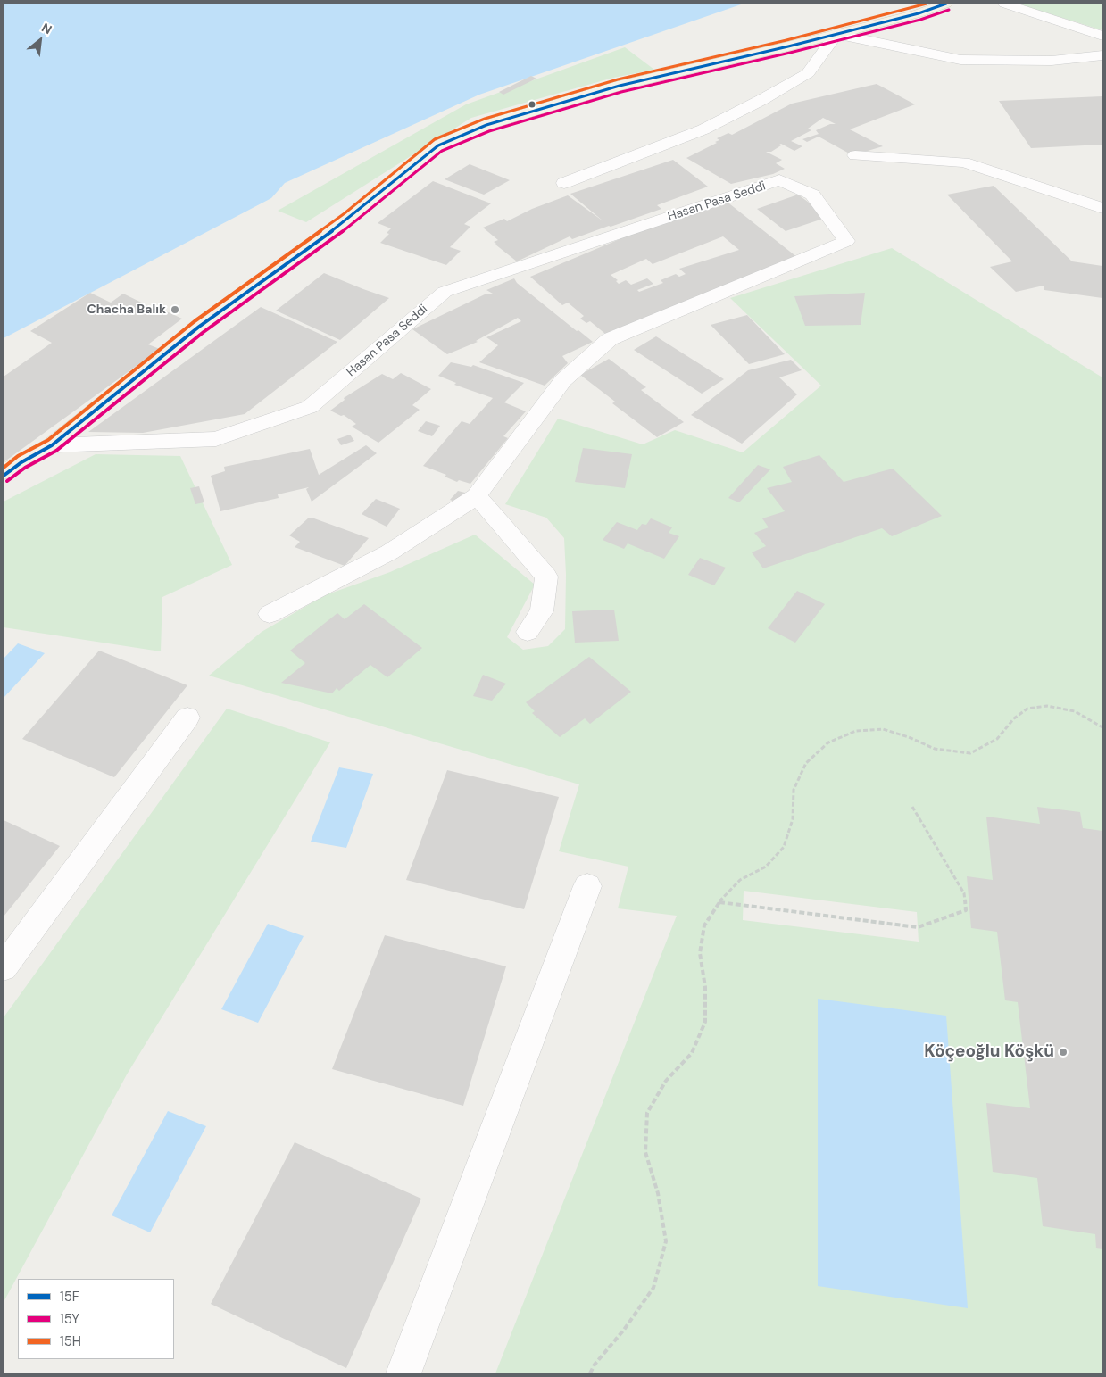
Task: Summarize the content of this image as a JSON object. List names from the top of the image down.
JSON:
{
  "streets": {
    "street": ["Hasan Pasa Seddi"]
  },
  "places": ["Chacha Balık", "Köçeoğlu Köşkü"],
  "lines": ["transit line 15F", "transit line 15H", "transit line 15Y"],
  "legend": ["15F", "15Y", "15H"],
  "north": "top right"
}
